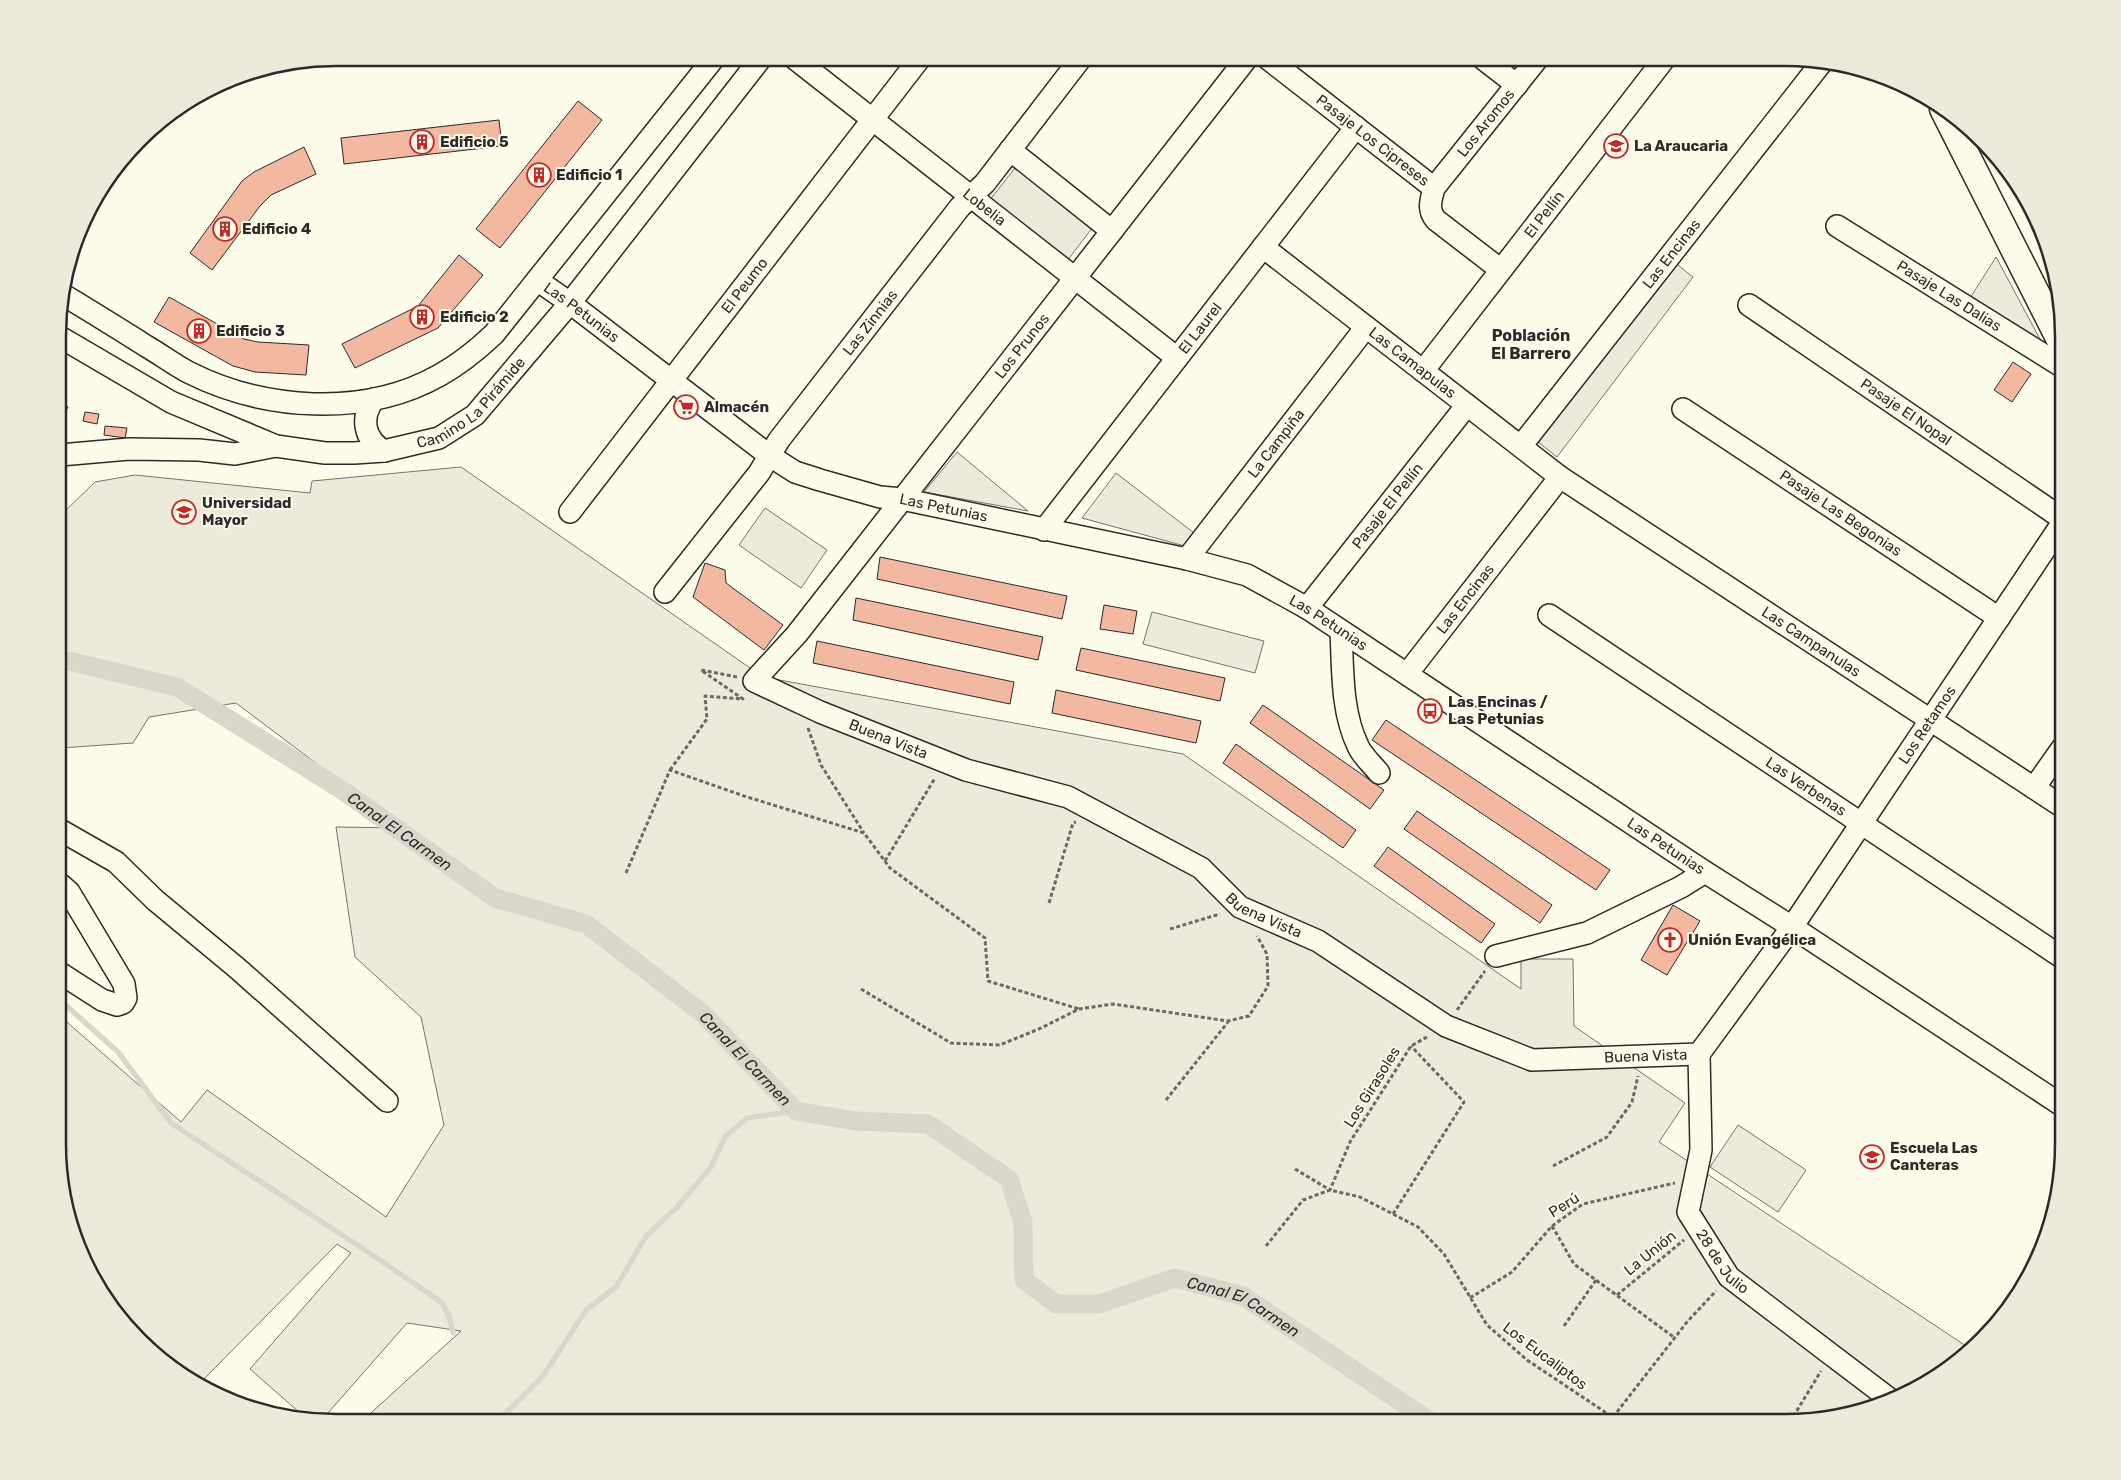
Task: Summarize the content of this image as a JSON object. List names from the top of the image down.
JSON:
{
  "streets": {
    "street": [
      "Los Aromos",
      "Pasaje Los Cipreses",
      "Lobelia",
      "El Pellín",
      "Las Encinas",
      "El Peumo",
      "Pasaje Las Dalias",
      "Las Petunias",
      "Las Zinnias",
      "El Laurel",
      "Los Prunos",
      "Las Camapulas",
      "Camino La Pirámide",
      "Pasaje El Nopal",
      "La Campiña",
      "Pasaje El Pellín",
      "Pasaje Las Begonias",
      "Las Campanulas",
      "Los Retamos",
      "Buena Vista",
      "Las Verbenas",
      "28 de Julio"
    ],
    "path": [
      "Los Girasoles",
      "Perú",
      "La Unión",
      "Los Eucaliptos"
    ]
  },
  "crossings": [
    ["Los Aromos", "Pasaje Los Cipreses"],
    ["Pasaje Los Cipreses", "El Pellín"],
    ["Pasaje Los Cipreses", "El Laurel"],
    ["Lobelia", "El Peumo"],
    ["Lobelia", "Las Zinnias"],
    ["Lobelia", "El Laurel"],
    ["Lobelia", "Los Prunos"],
    ["El Pellín", "Las Camapulas"],
    ["Las Encinas", "Las Petunias"],
    ["Las Encinas", "Las Camapulas"],
    ["Las Encinas", "Las Campanulas"],
    ["El Peumo", "Las Petunias"],
    ["Las Petunias", "Las Zinnias"],
    ["Las Petunias", "El Laurel"],
    ["Las Petunias", "Los Prunos"],
    ["Las Petunias", "Camino La Pirámide"],
    ["Las Petunias", "La Campiña"],
    ["Las Petunias", "Pasaje El Pellín"],
    ["Las Petunias", "Los Retamos"],
    ["Las Petunias", "Buena Vista"],
    ["El Laurel", "Las Camapulas"],
    ["Los Prunos", "Buena Vista"],
    ["Las Camapulas", "La Campiña"],
    ["Las Camapulas", "Pasaje El Pellín"],
    ["Las Camapulas", "Las Campanulas"],
    ["Pasaje Las Begonias", "Los Retamos"],
    ["Las Campanulas", "Los Retamos"],
    ["Los Retamos", "Buena Vista"],
    ["Los Retamos", "Las Verbenas"],
    ["Buena Vista", "Los Girasoles"],
    ["Buena Vista", "28 de Julio"],
    ["Los Girasoles", "Los Eucaliptos"],
    ["Perú", "28 de Julio"],
    ["Perú", "Los Eucaliptos"],
    ["La Unión", "28 de Julio"]
  ],
  "districts": ["Población El Barrero"],
  "water": ["Canal El Carmen"],
  "places": {
    "building": [
      "Edificio 5",
      "Edificio 1",
      "Edificio 4",
      "Edificio 2",
      "Edificio 3"
    ],
    "school or university": ["La Araucaria", "Universidad Mayor", "Escuela Las Canteras"],
    "supermarket": ["Almacén"],
    "bus stop": ["Las Encinas / Las Petunias"],
    "church": ["Unión Evangélica"]
  }
}
